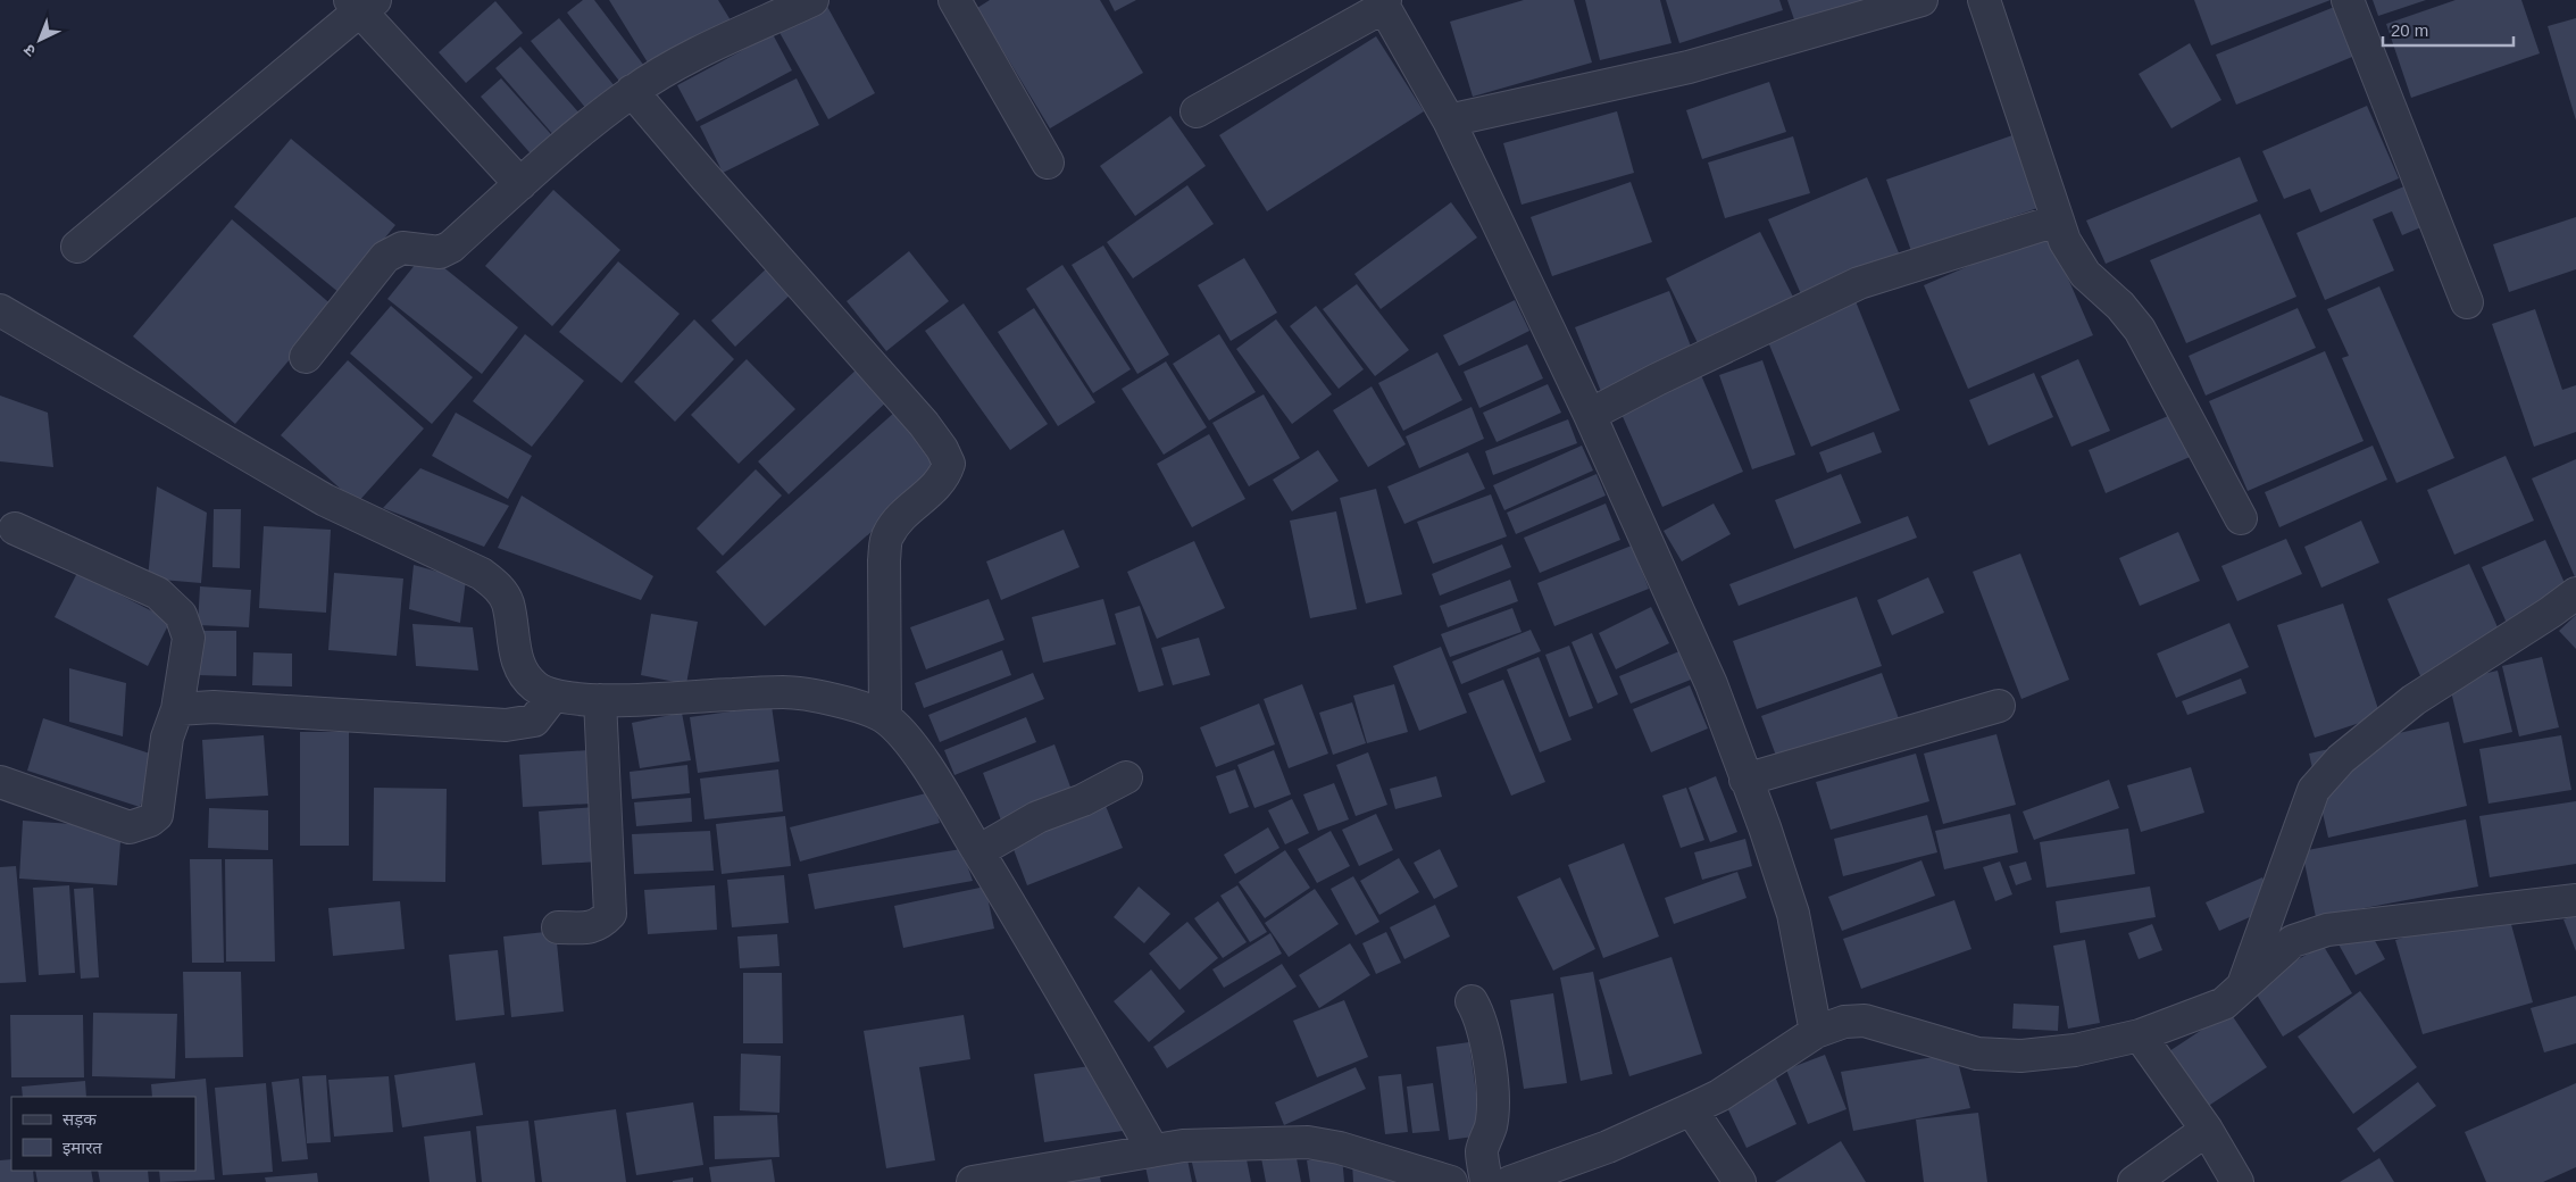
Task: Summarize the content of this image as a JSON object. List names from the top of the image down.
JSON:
{
  "legend": ["सड़क", "इमारत"],
  "scale_bar": "20 m",
  "north": "bottom left"
}
